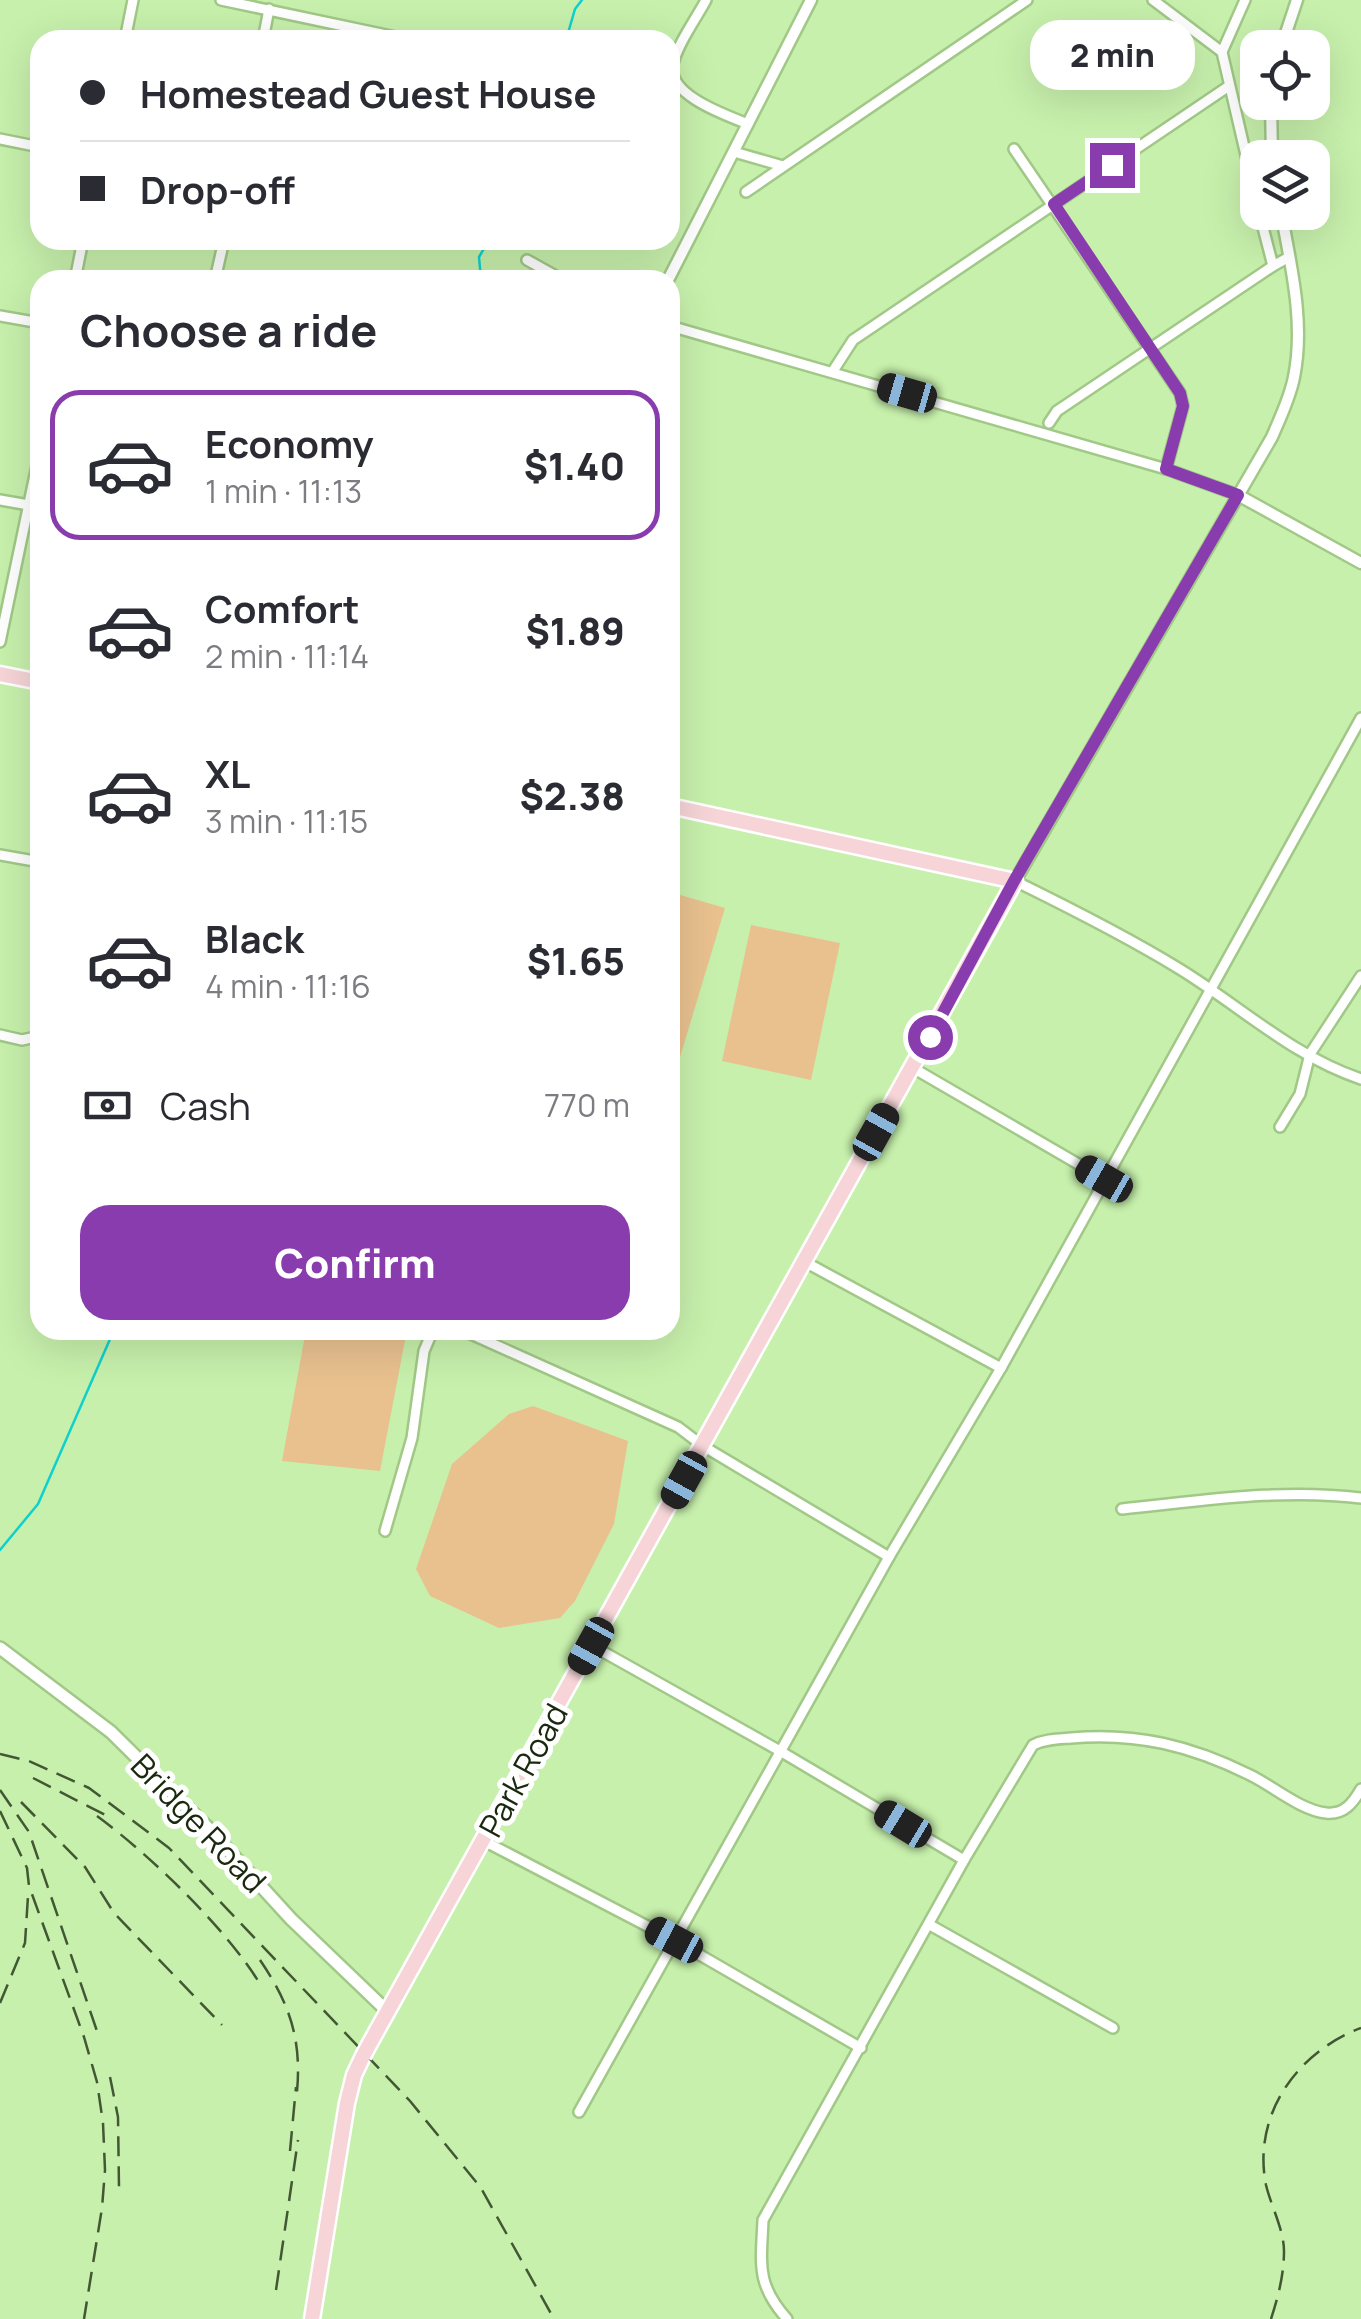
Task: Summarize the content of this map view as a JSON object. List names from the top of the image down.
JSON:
{
  "streets": {
    "highway": ["Park Road"],
    "main road": ["Bridge Road"]
  },
  "crossings": [
    ["Park Road", "Bridge Road"]
  ],
  "page": {
    "bubble": "2 min",
    "banner": ["Homestead Guest House", "Drop-off"],
    "heading": "Choose a ride",
    "list": [
      {
        "name": "Economy",
        "note": "1 min · 11:13",
        "value": "$1.40"
      },
      {
        "name": "Comfort",
        "note": "2 min · 11:14",
        "value": "$1.89"
      },
      {
        "name": "XL",
        "note": "3 min · 11:15",
        "value": "$2.38"
      },
      {
        "name": "Black",
        "note": "4 min · 11:16",
        "value": "$1.65"
      }
    ],
    "pay": ["Cash", "770 m"],
    "buttons": "Confirm"
  }
}
